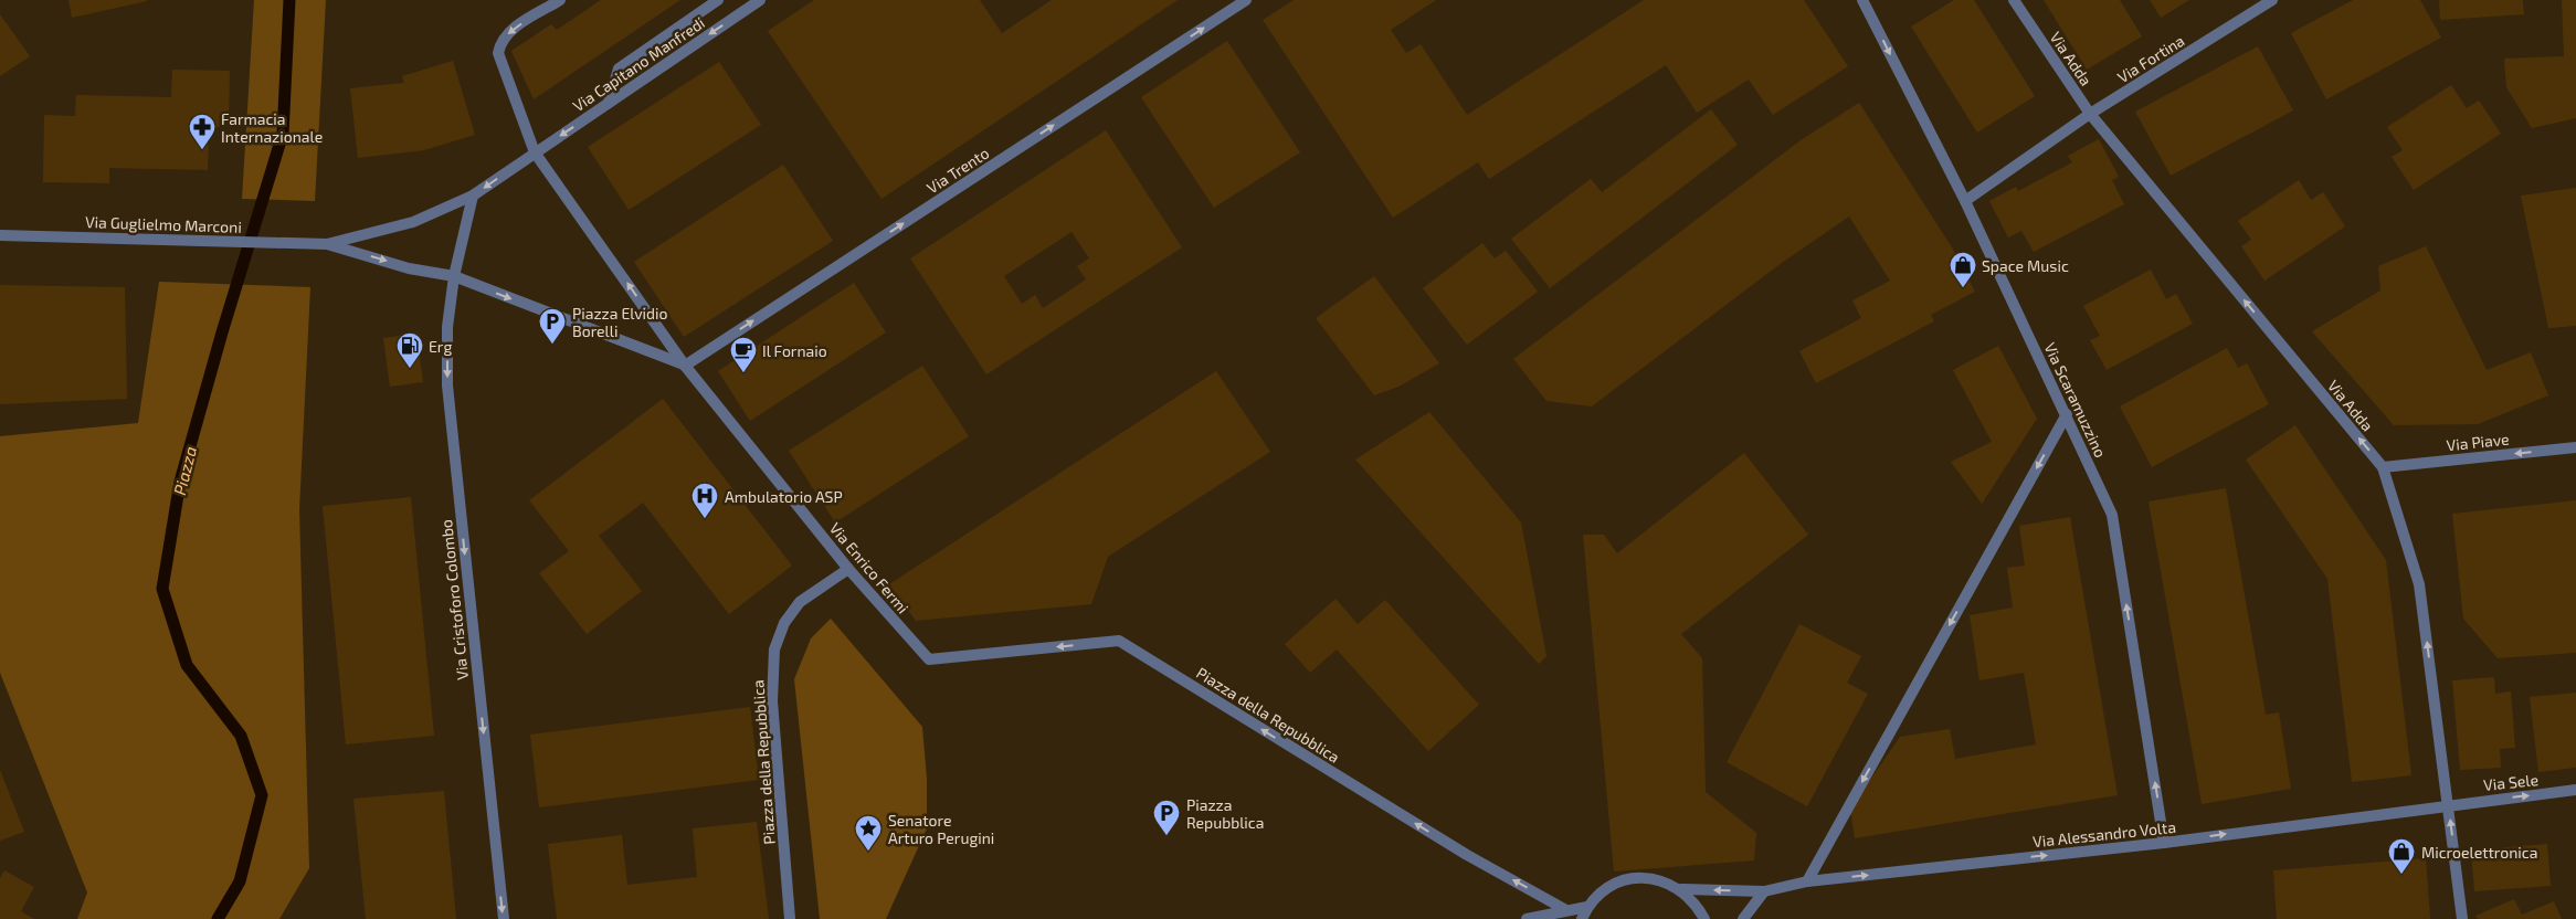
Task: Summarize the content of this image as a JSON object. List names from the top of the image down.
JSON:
{
  "streets": {
    "street": [
      "Via Adda",
      "Via Fortina",
      "Via Capitano Manfredi",
      "Via Trento",
      "Via Guglielmo Marconi",
      "Via Scaramuzzino",
      "Via Piave",
      "Via Enrico Fermi",
      "Via Cristoforo Colombo",
      "Piazza della Repubblica",
      "Via Sele",
      "Via Alessandro Volta"
    ]
  },
  "crossings": [
    ["Via Adda", "Via Fortina"],
    ["Via Adda", "Via Piave"],
    ["Via Adda", "Via Sele"],
    ["Via Adda", "Via Alessandro Volta"],
    ["Via Fortina", "Via Scaramuzzino"],
    ["Via Trento", "Via Enrico Fermi"],
    ["Via Scaramuzzino", "Via Alessandro Volta"],
    ["Via Enrico Fermi", "Piazza della Repubblica"],
    ["Via Sele", "Via Alessandro Volta"]
  ],
  "one_way": [
    "Via Adda",
    "Via Trento",
    "Via Piave",
    "Via Cristoforo Colombo",
    "Piazza della Repubblica",
    "Via Sele"
  ],
  "water": ["Piazza"],
  "places": {
    "pharmacy": ["Farmacia Internazionale"],
    "shop": ["Space Music", "Microelettronica"],
    "parking": ["Piazza Elvidio Borelli", "Piazza Repubblica"],
    "fuel station": ["Erg"],
    "cafe": ["Il Fornaio"],
    "hospital": ["Ambulatorio ASP"],
    "place": ["Senatore Arturo Perugini"]
  }
}
